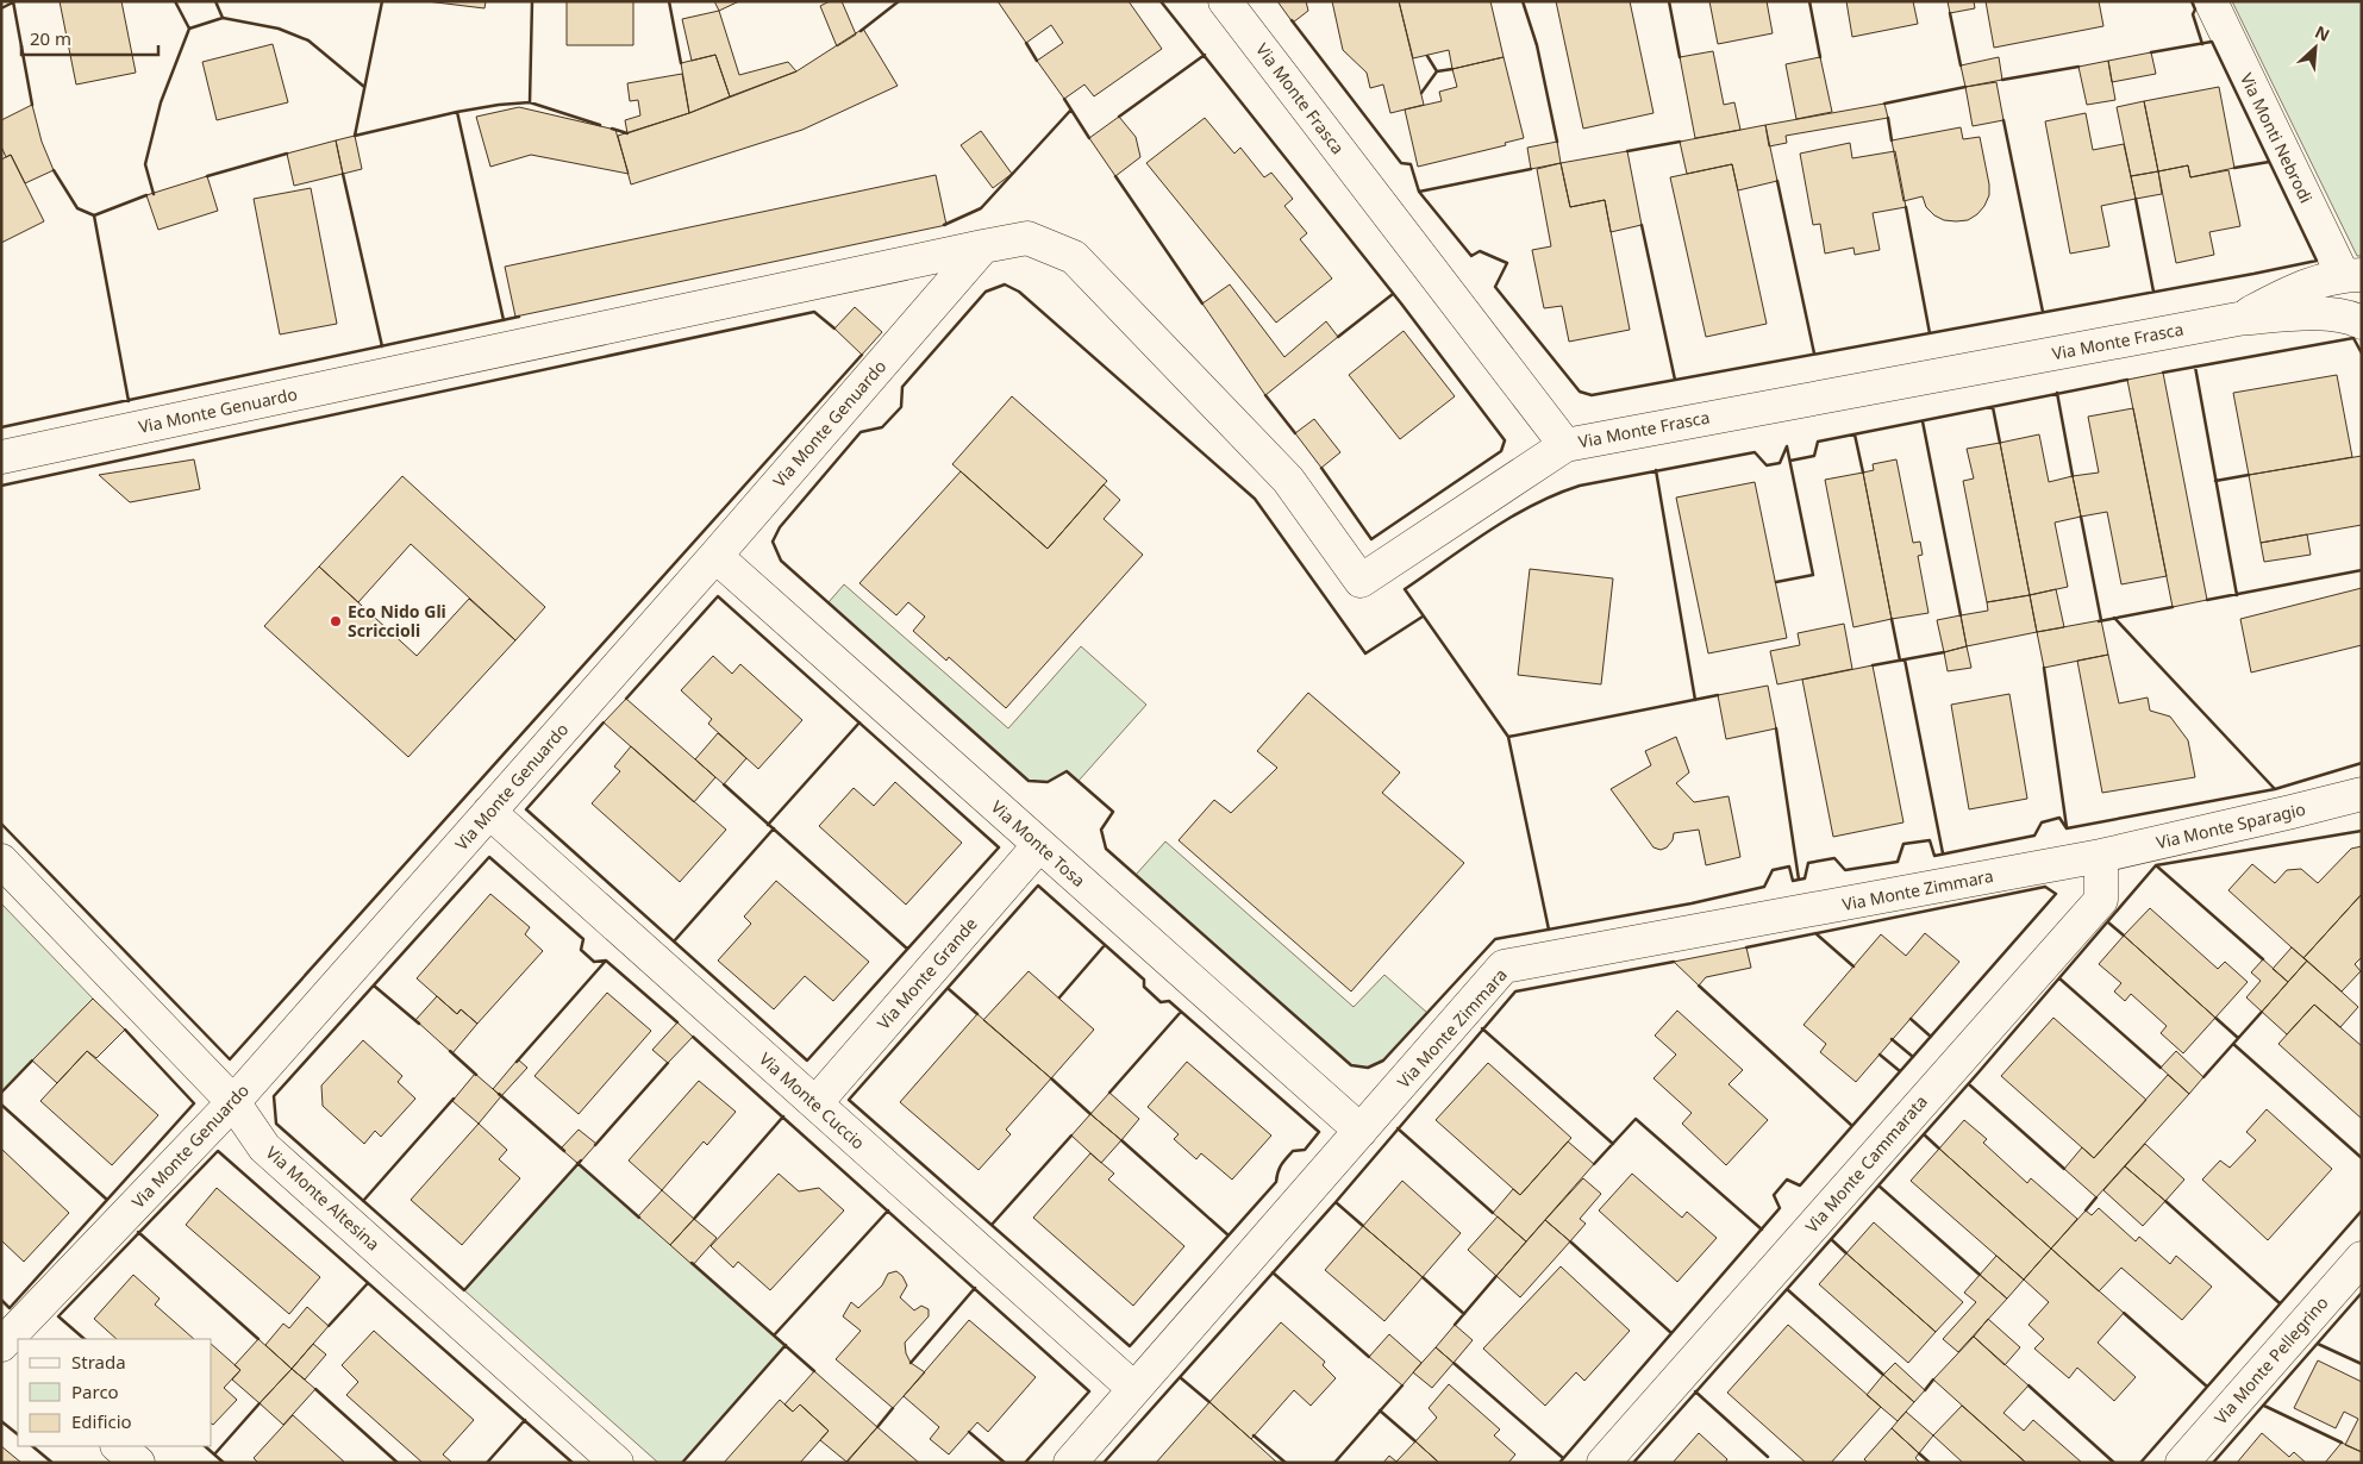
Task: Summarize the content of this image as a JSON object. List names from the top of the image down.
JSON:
{
  "streets": {
    "street": [
      "Via Monte Frasca",
      "Via Monti Nebrodi",
      "Via Monte Genuardo",
      "Via Monte Sparagio",
      "Via Monte Tosa",
      "Via Monte Zimmara",
      "Via Monte Grande",
      "Via Monte Cuccio",
      "Via Monte Cammarata",
      "Via Monte Altesina",
      "Via Monte Pellegrino"
    ]
  },
  "crossings": [
    ["Via Monte Genuardo", "Via Monte Tosa"],
    ["Via Monte Genuardo", "Via Monte Cuccio"],
    ["Via Monte Genuardo", "Via Monte Altesina"],
    ["Via Monte Sparagio", "Via Monte Zimmara"],
    ["Via Monte Sparagio", "Via Monte Cammarata"],
    ["Via Monte Tosa", "Via Monte Zimmara"],
    ["Via Monte Tosa", "Via Monte Grande"],
    ["Via Monte Zimmara", "Via Monte Cuccio"],
    ["Via Monte Zimmara", "Via Monte Cammarata"],
    ["Via Monte Grande", "Via Monte Cuccio"]
  ],
  "places": ["Eco Nido Gli Scriccioli"],
  "legend": ["Strada", "Parco", "Edificio"],
  "scale_bar": "20 m",
  "north": "top right"
}
